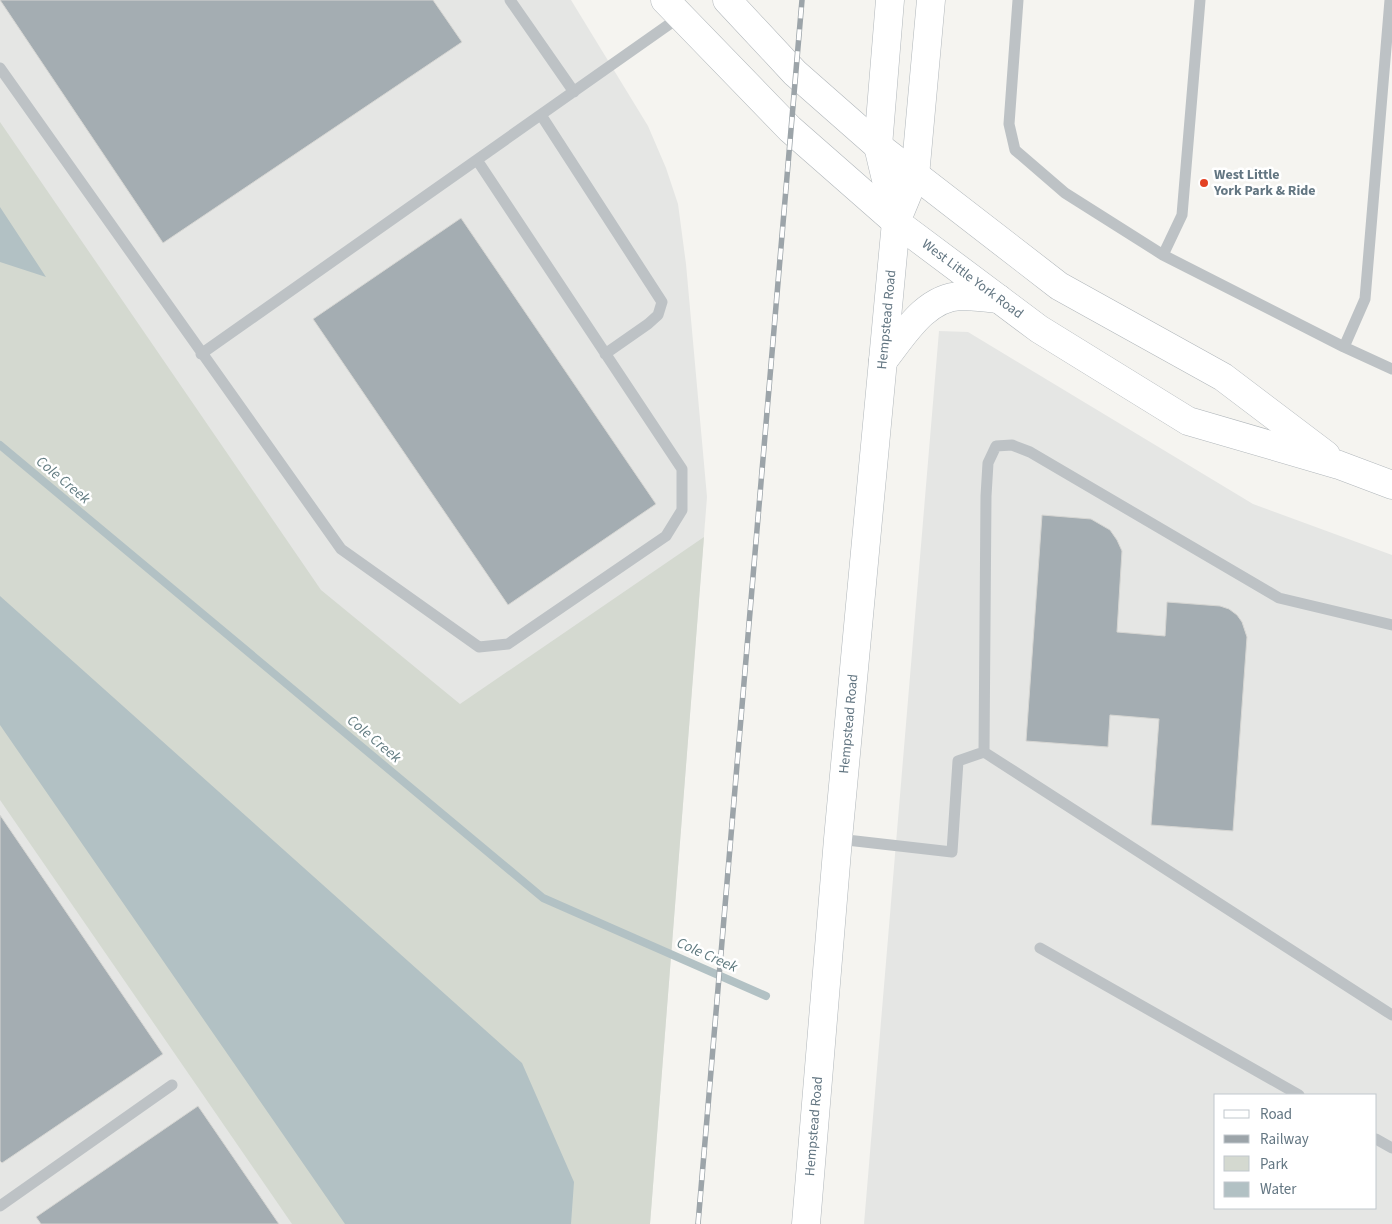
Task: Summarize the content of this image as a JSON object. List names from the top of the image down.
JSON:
{
  "streets": {
    "main road": ["West Little York Road", "Hempstead Road"]
  },
  "crossings": [
    ["West Little York Road", "Hempstead Road"]
  ],
  "water": ["Cole Creek"],
  "places": ["West Little York Park & Ride"],
  "legend": [
    "Road",
    "Railway",
    "Park",
    "Water"
  ]
}
